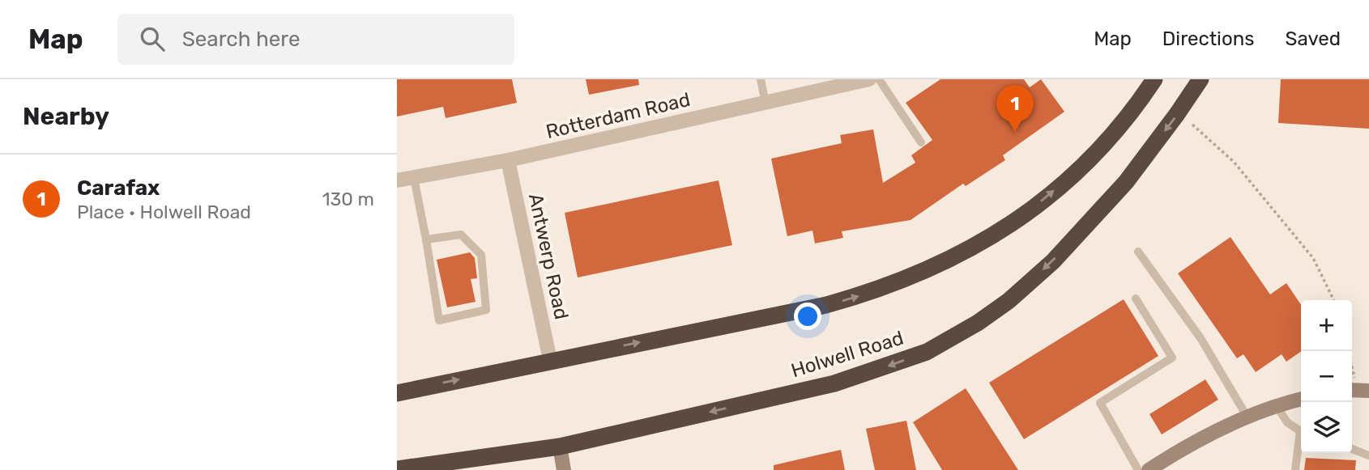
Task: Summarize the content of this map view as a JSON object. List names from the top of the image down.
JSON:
{
  "streets": {
    "highway": ["Holwell Road"],
    "street": ["Rotterdam Road", "Antwerp Road"]
  },
  "crossings": [
    ["Rotterdam Road", "Antwerp Road"]
  ],
  "page": {
    "header": "Map",
    "search": "Search here",
    "nav": ["Map", "Directions", "Saved"],
    "heading": "Nearby",
    "pins": "1",
    "list": [
      {
        "mark": "1",
        "name": "Carafax",
        "note": "Place · Holwell Road",
        "value": "130 m"
      }
    ],
    "map_buttons": ["+", "−"]
  }
}
